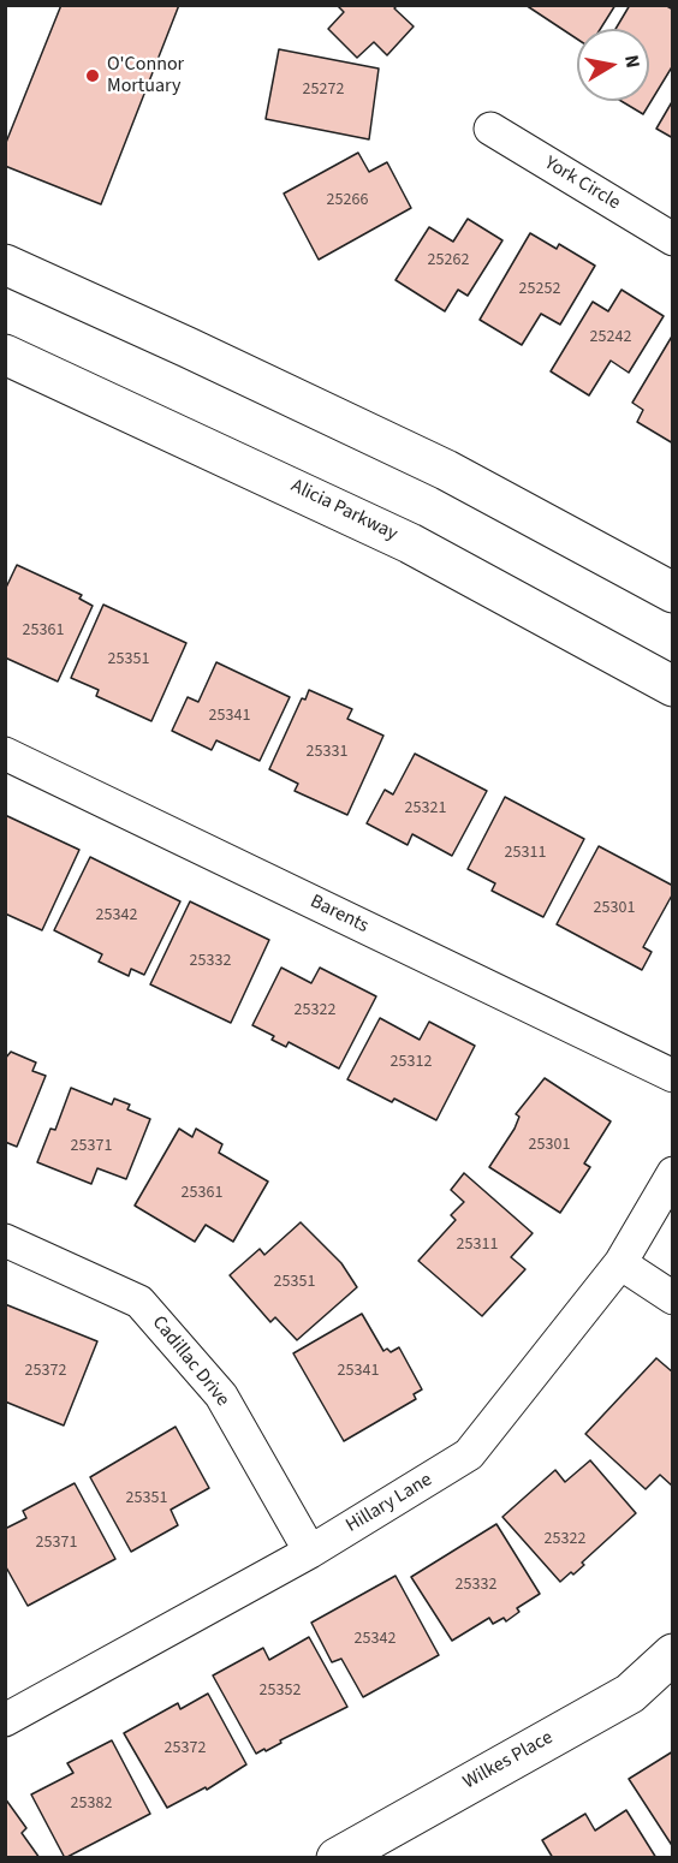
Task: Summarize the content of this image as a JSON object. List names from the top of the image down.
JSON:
{
  "streets": {
    "main road": ["Alicia Parkway", "Wilkes Place"],
    "street": [
      "York Circle",
      "Barents",
      "Cadillac Drive",
      "Hillary Lane"
    ]
  },
  "crossings": [
    ["Cadillac Drive", "Hillary Lane"]
  ],
  "places": ["O'Connor Mortuary"],
  "house_numbers": [
    "25272",
    "25266",
    "25262",
    "25252",
    "25242",
    "25361",
    "25351",
    "25341",
    "25331",
    "25321",
    "25311",
    "25301",
    "25342",
    "25332",
    "25322",
    "25312",
    "25301",
    "25371",
    "25361",
    "25311",
    "25351",
    "25372",
    "25341",
    "25351",
    "25322",
    "25371",
    "25332",
    "25342",
    "25352",
    "25372",
    "25382"
  ],
  "north": "right"
}
